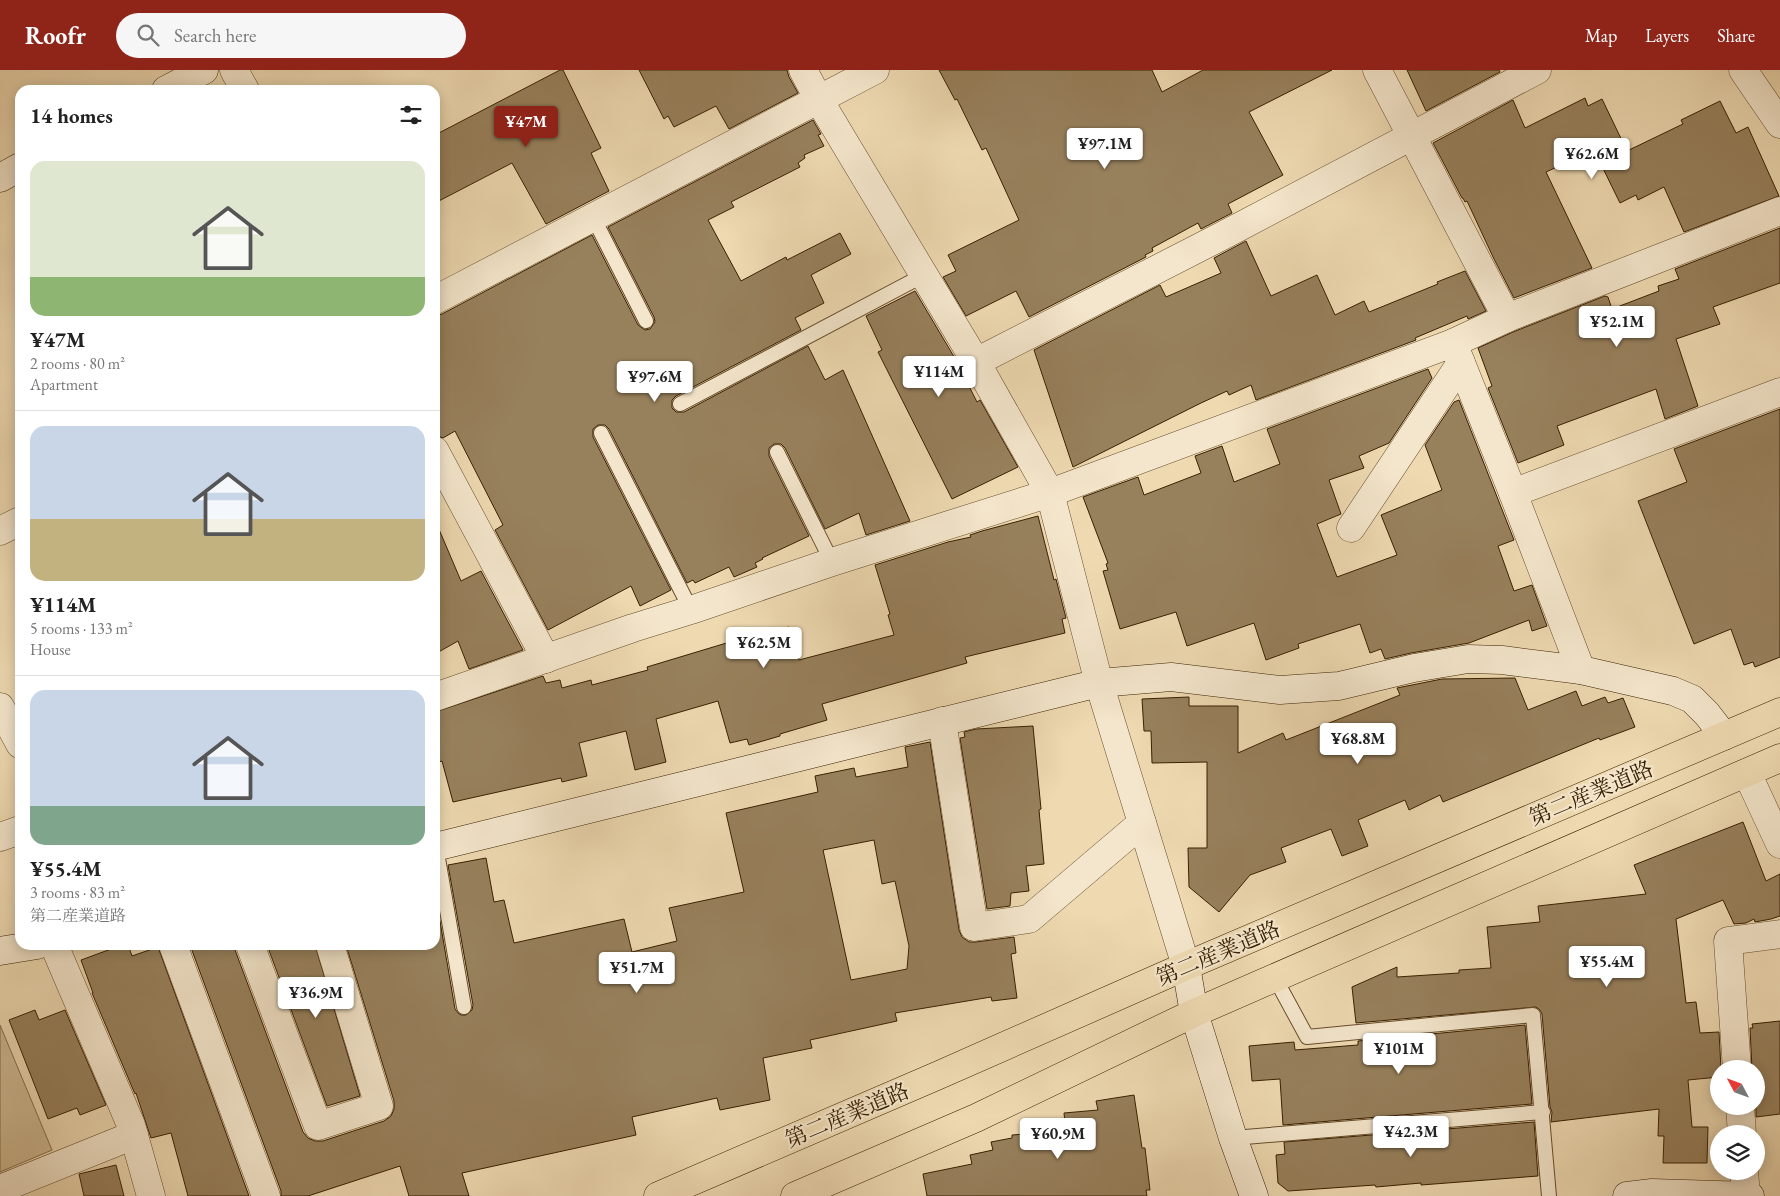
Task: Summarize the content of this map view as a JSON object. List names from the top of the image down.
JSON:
{
  "streets": {
    "main road": ["第二産業道路"]
  },
  "north": "top left",
  "page": {
    "header": "Roofr",
    "search": "Search here",
    "nav": ["Map", "Layers", "Share"],
    "heading": "14 homes",
    "price": [
      "¥47M",
      "¥97.1M",
      "¥62.6M",
      "¥52.1M",
      "¥114M",
      "¥97.6M",
      "¥62.5M",
      "¥68.8M",
      "¥55.4M",
      "¥51.7M",
      "¥36.9M",
      "¥101M",
      "¥42.3M",
      "¥60.9M"
    ],
    "list": [
      {
        "name": "¥47M",
        "note": "2 rooms · 80 m² · Apartment"
      },
      {
        "name": "¥114M",
        "note": "5 rooms · 133 m² · House"
      },
      {
        "name": "¥55.4M",
        "note": "3 rooms · 83 m² · 第二産業道路"
      }
    ]
  }
}
